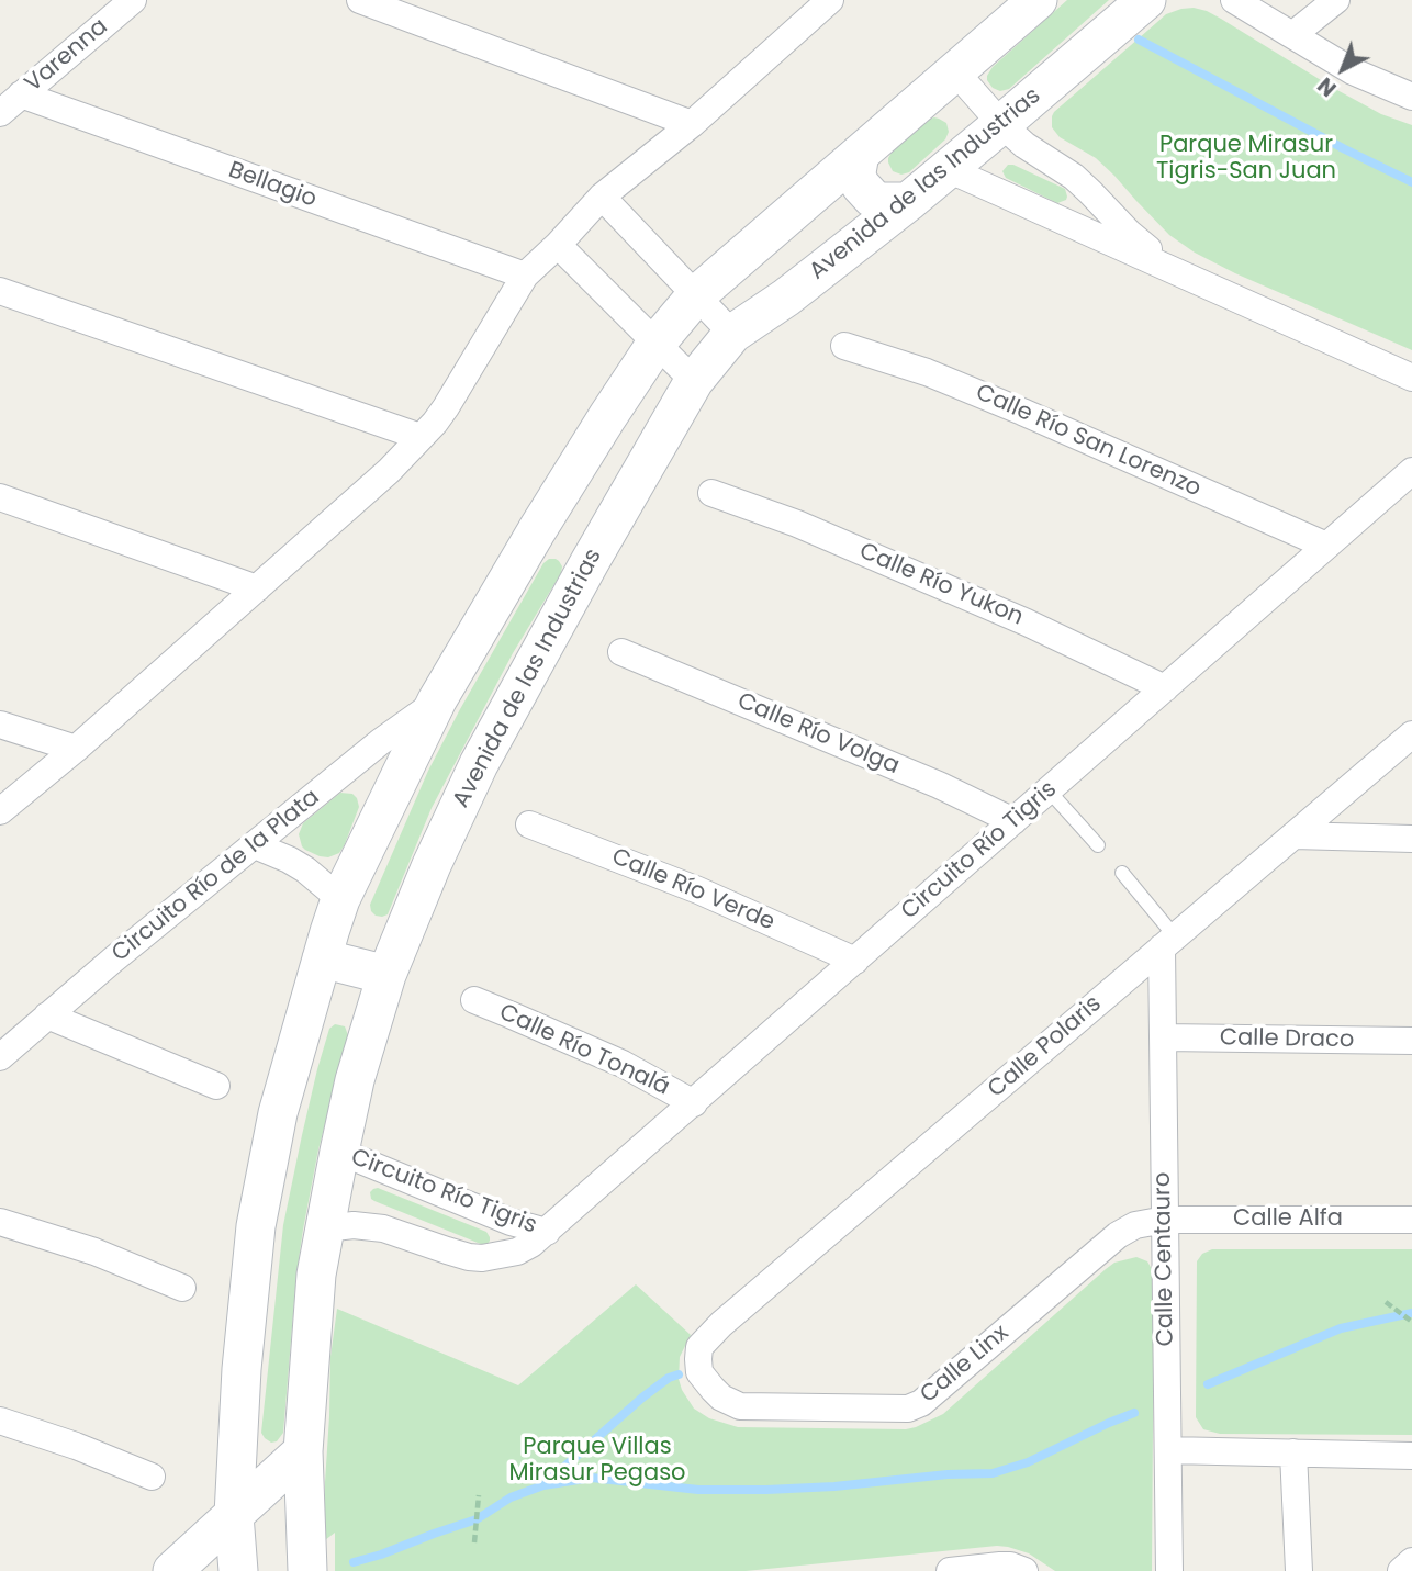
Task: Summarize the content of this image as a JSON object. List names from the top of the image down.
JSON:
{
  "streets": {
    "street": [
      "Varenna",
      "Avenida de las Industrias",
      "Bellagio",
      "Calle Río San Lorenzo",
      "Calle Río Yukon",
      "Calle Río Volga",
      "Circuito Río Tigris",
      "Circuito Río de la Plata",
      "Calle Río Verde",
      "Calle Draco",
      "Calle Polaris",
      "Calle Río Tonalá",
      "Calle Alfa",
      "Calle Centauro",
      "Calle Linx"
    ]
  },
  "crossings": [
    ["Varenna", "Bellagio"],
    ["Avenida de las Industrias", "Circuito Río Tigris"],
    ["Calle Río San Lorenzo", "Circuito Río Tigris"],
    ["Calle Río Yukon", "Circuito Río Tigris"],
    ["Calle Río Volga", "Circuito Río Tigris"],
    ["Circuito Río Tigris", "Calle Río Verde"],
    ["Circuito Río Tigris", "Calle Río Tonalá"],
    ["Calle Draco", "Calle Centauro"],
    ["Calle Polaris", "Calle Centauro"],
    ["Calle Polaris", "Calle Linx"],
    ["Calle Alfa", "Calle Centauro"],
    ["Calle Alfa", "Calle Linx"],
    ["Calle Centauro", "Calle Linx"]
  ],
  "parks": ["Parque Mirasur Tigris-San Juan", "Parque Villas Mirasur Pegaso"],
  "north": "bottom left"
}
